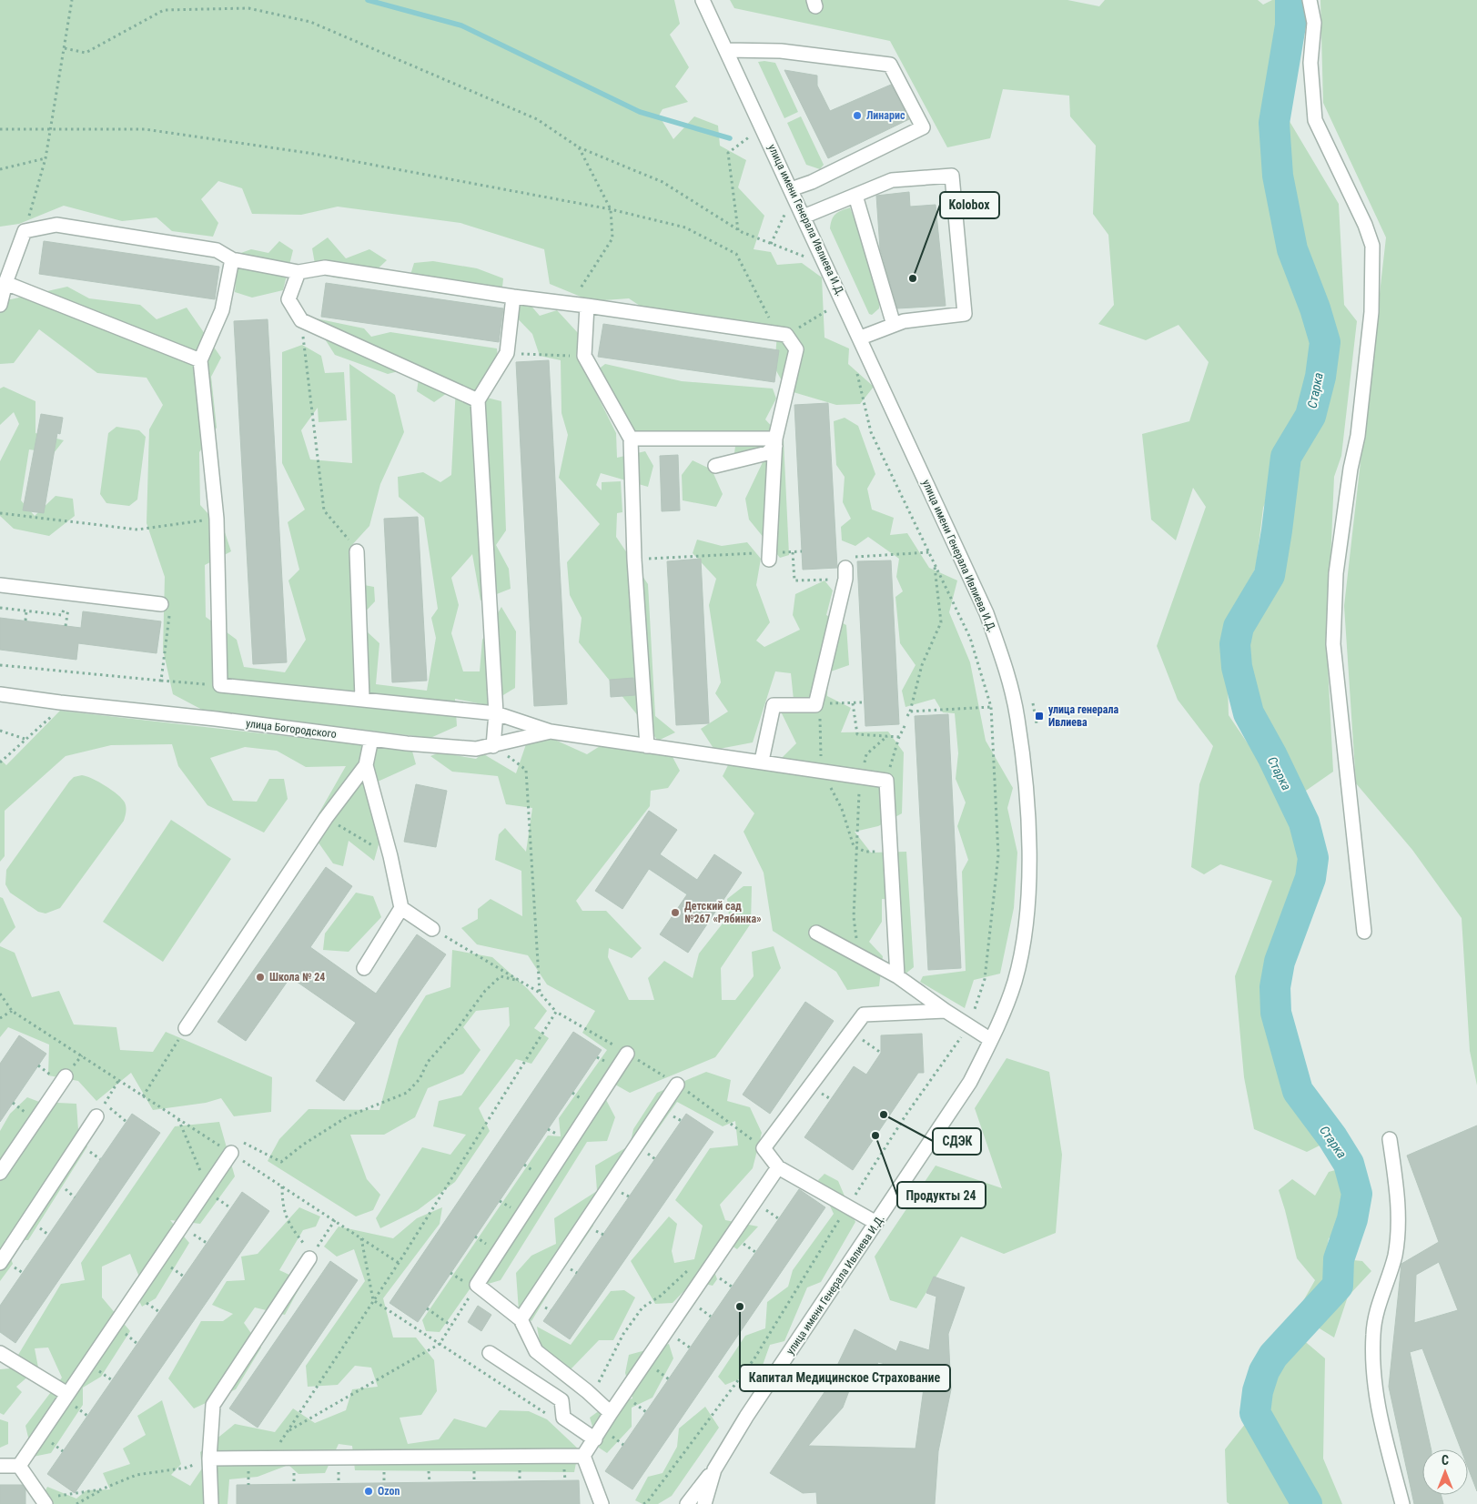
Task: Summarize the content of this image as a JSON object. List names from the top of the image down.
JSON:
{
  "streets": {
    "street": ["улица имени Генерала Ивлиева И.Д.", "улица Богородского"]
  },
  "water": ["Старка"],
  "places": {
    "other": [
      "Линарис",
      "Kolobox",
      "Детский сад №267 «Рябинка»",
      "Школа № 24",
      "СДЭК",
      "Продукты 24",
      "Капитал Медицинское Страхование",
      "Ozon"
    ],
    "transit": ["улица генерала Ивлиева"]
  },
  "north": "top"
}
